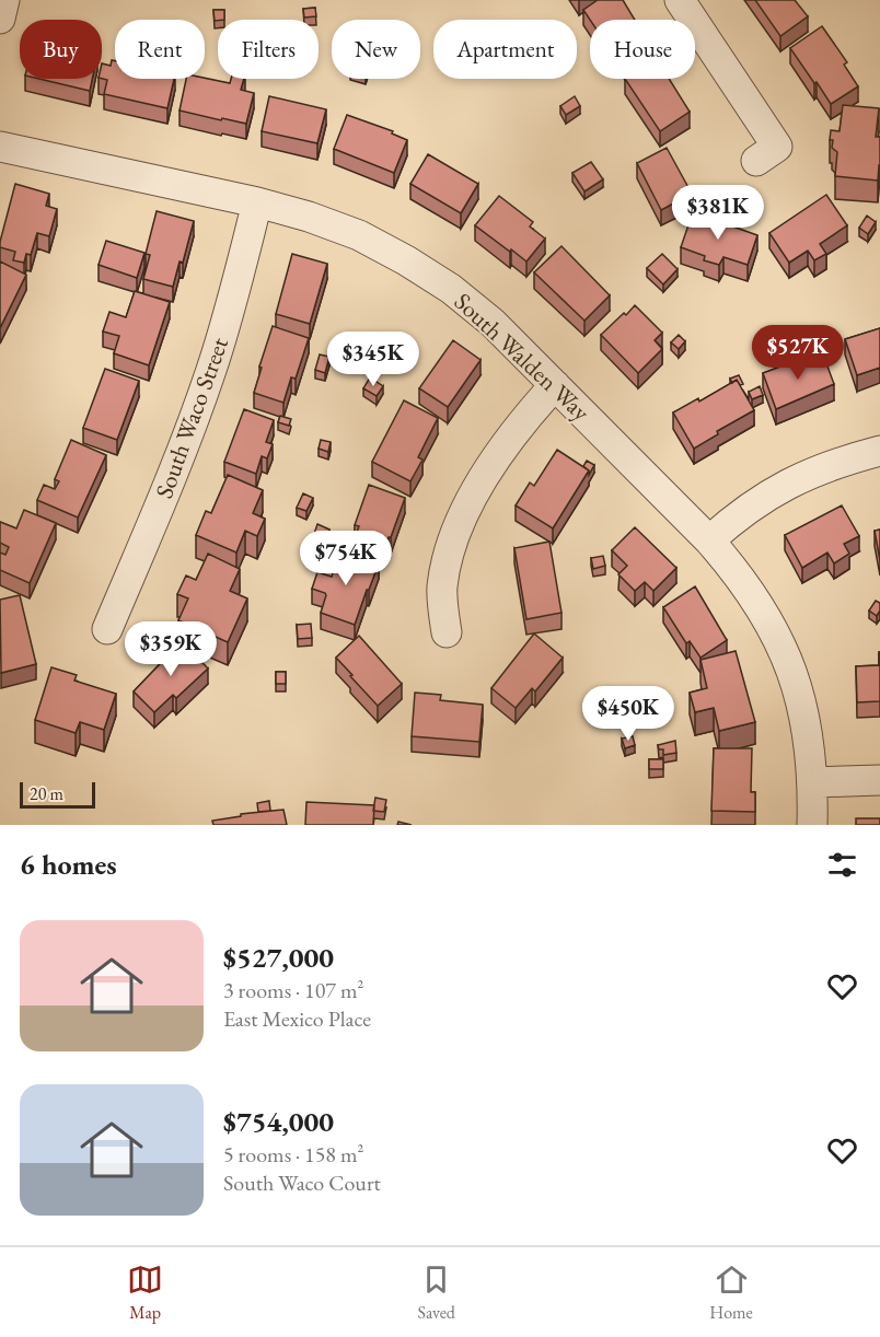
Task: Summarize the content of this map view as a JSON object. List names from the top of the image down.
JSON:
{
  "streets": {
    "street": ["South Walden Way", "South Waco Street"]
  },
  "crossings": [
    ["South Walden Way", "South Waco Street"]
  ],
  "scale_bar": "20 m",
  "page": {
    "chip": [
      "Buy",
      "Rent",
      "Filters",
      "New",
      "Apartment",
      "House"
    ],
    "price": [
      "$381K",
      "$527K",
      "$345K",
      "$754K",
      "$359K",
      "$450K"
    ],
    "scale": "20 m",
    "heading": "6 homes",
    "list": [
      {
        "name": "$527,000",
        "note": "3 rooms · 107 m² · East Mexico Place"
      },
      {
        "name": "$754,000",
        "note": "5 rooms · 158 m² · South Waco Court"
      }
    ],
    "tabs": ["Map", "Saved", "Home"]
  }
}
